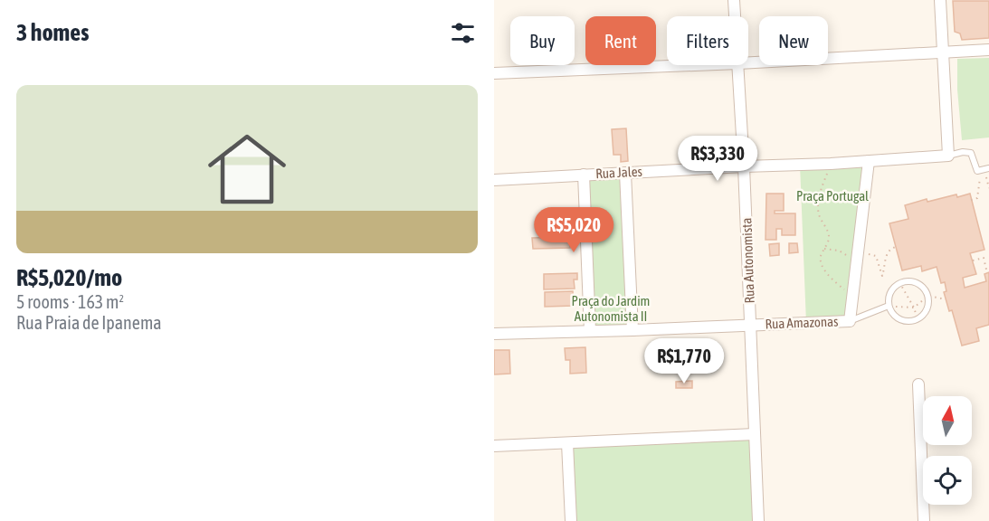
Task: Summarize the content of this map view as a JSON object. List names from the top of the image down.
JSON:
{
  "streets": {
    "street": ["Rua Jales", "Rua Autonomista", "Rua Amazonas"]
  },
  "crossings": [
    ["Rua Jales", "Rua Autonomista"],
    ["Rua Autonomista", "Rua Amazonas"]
  ],
  "parks": ["Praça Portugal", "Praça do Jardim Autonomista II"],
  "north": "top",
  "page": {
    "heading": "3 homes",
    "chip": [
      "Buy",
      "Rent",
      "Filters",
      "New"
    ],
    "list": [
      {
        "name": "R$5,020/mo",
        "note": "5 rooms · 163 m² · Rua Praia de Ipanema"
      }
    ],
    "price": ["R$3,330", "R$5,020", "R$1,770"]
  }
}
